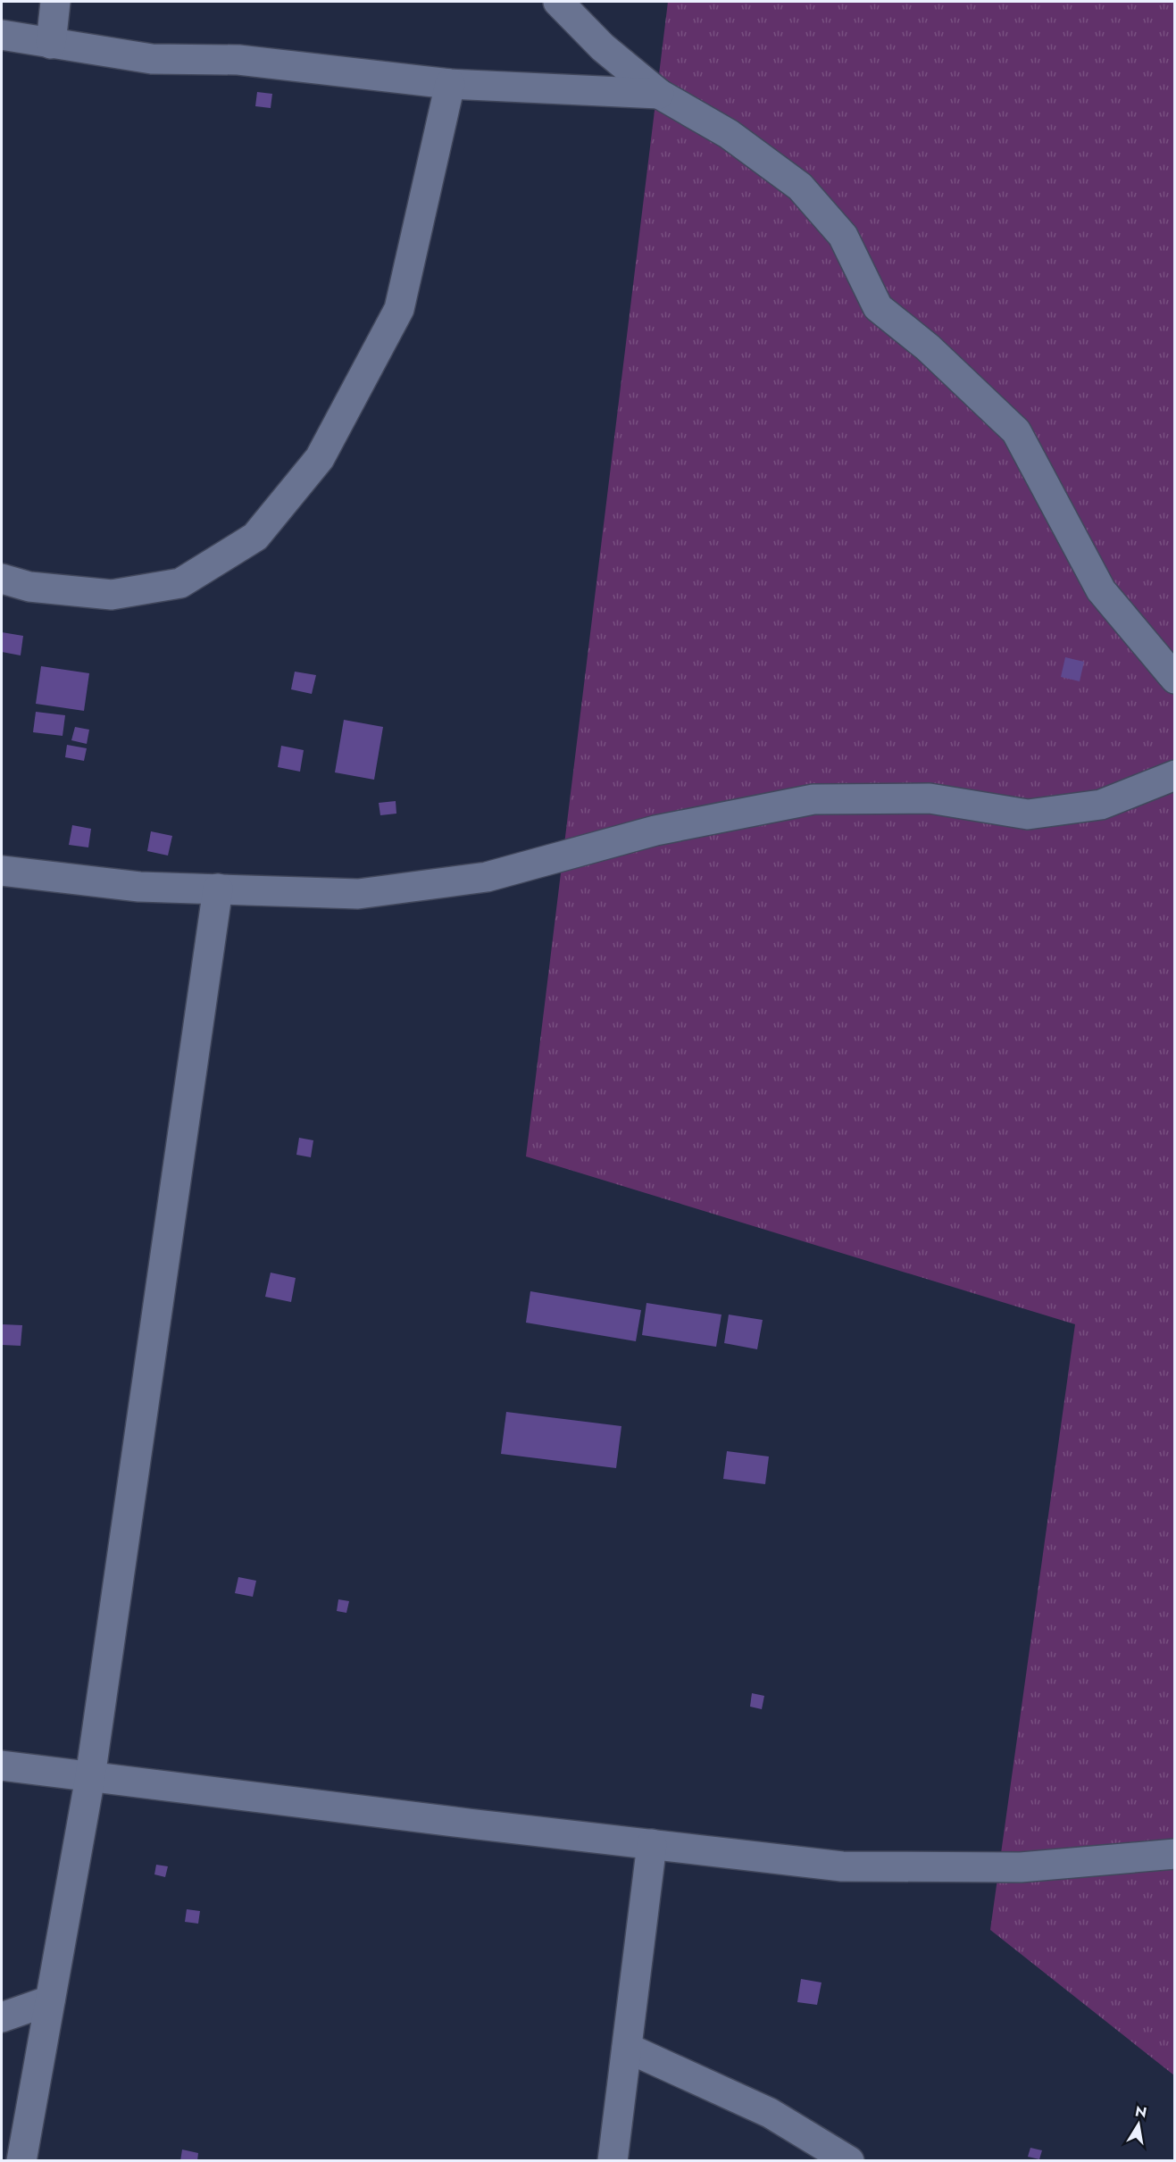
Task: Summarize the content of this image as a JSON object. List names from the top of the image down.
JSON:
{
  "north": "top"
}
